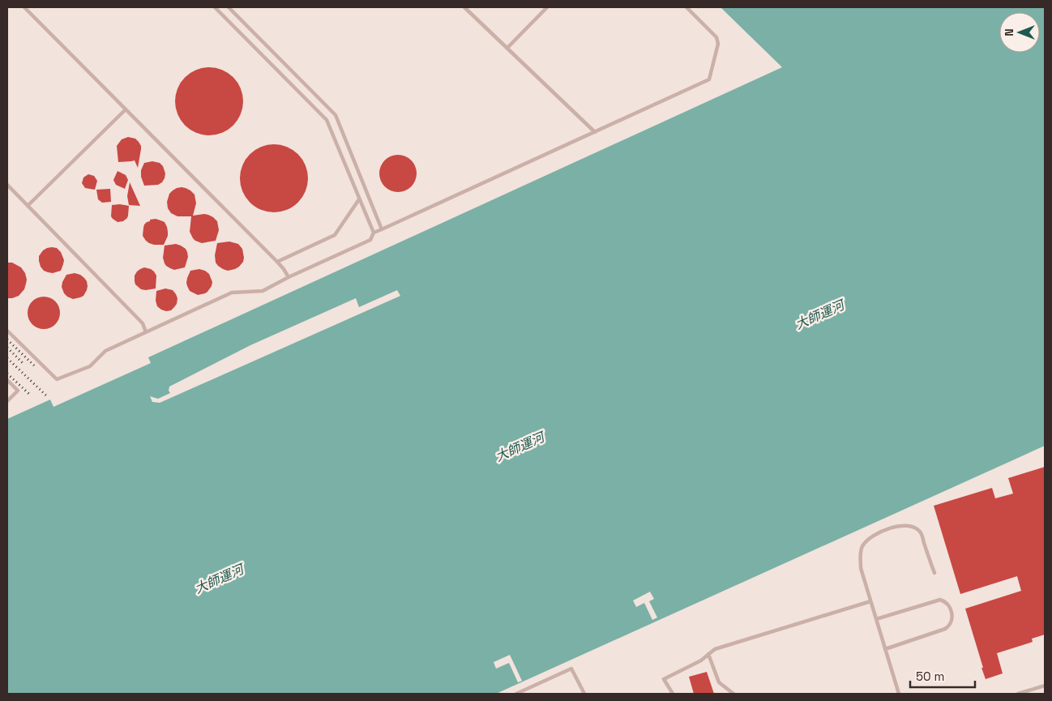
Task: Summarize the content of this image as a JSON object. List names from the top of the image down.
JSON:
{
  "water": ["大師運河"],
  "scale_bar": "50 m",
  "north": "left"
}
